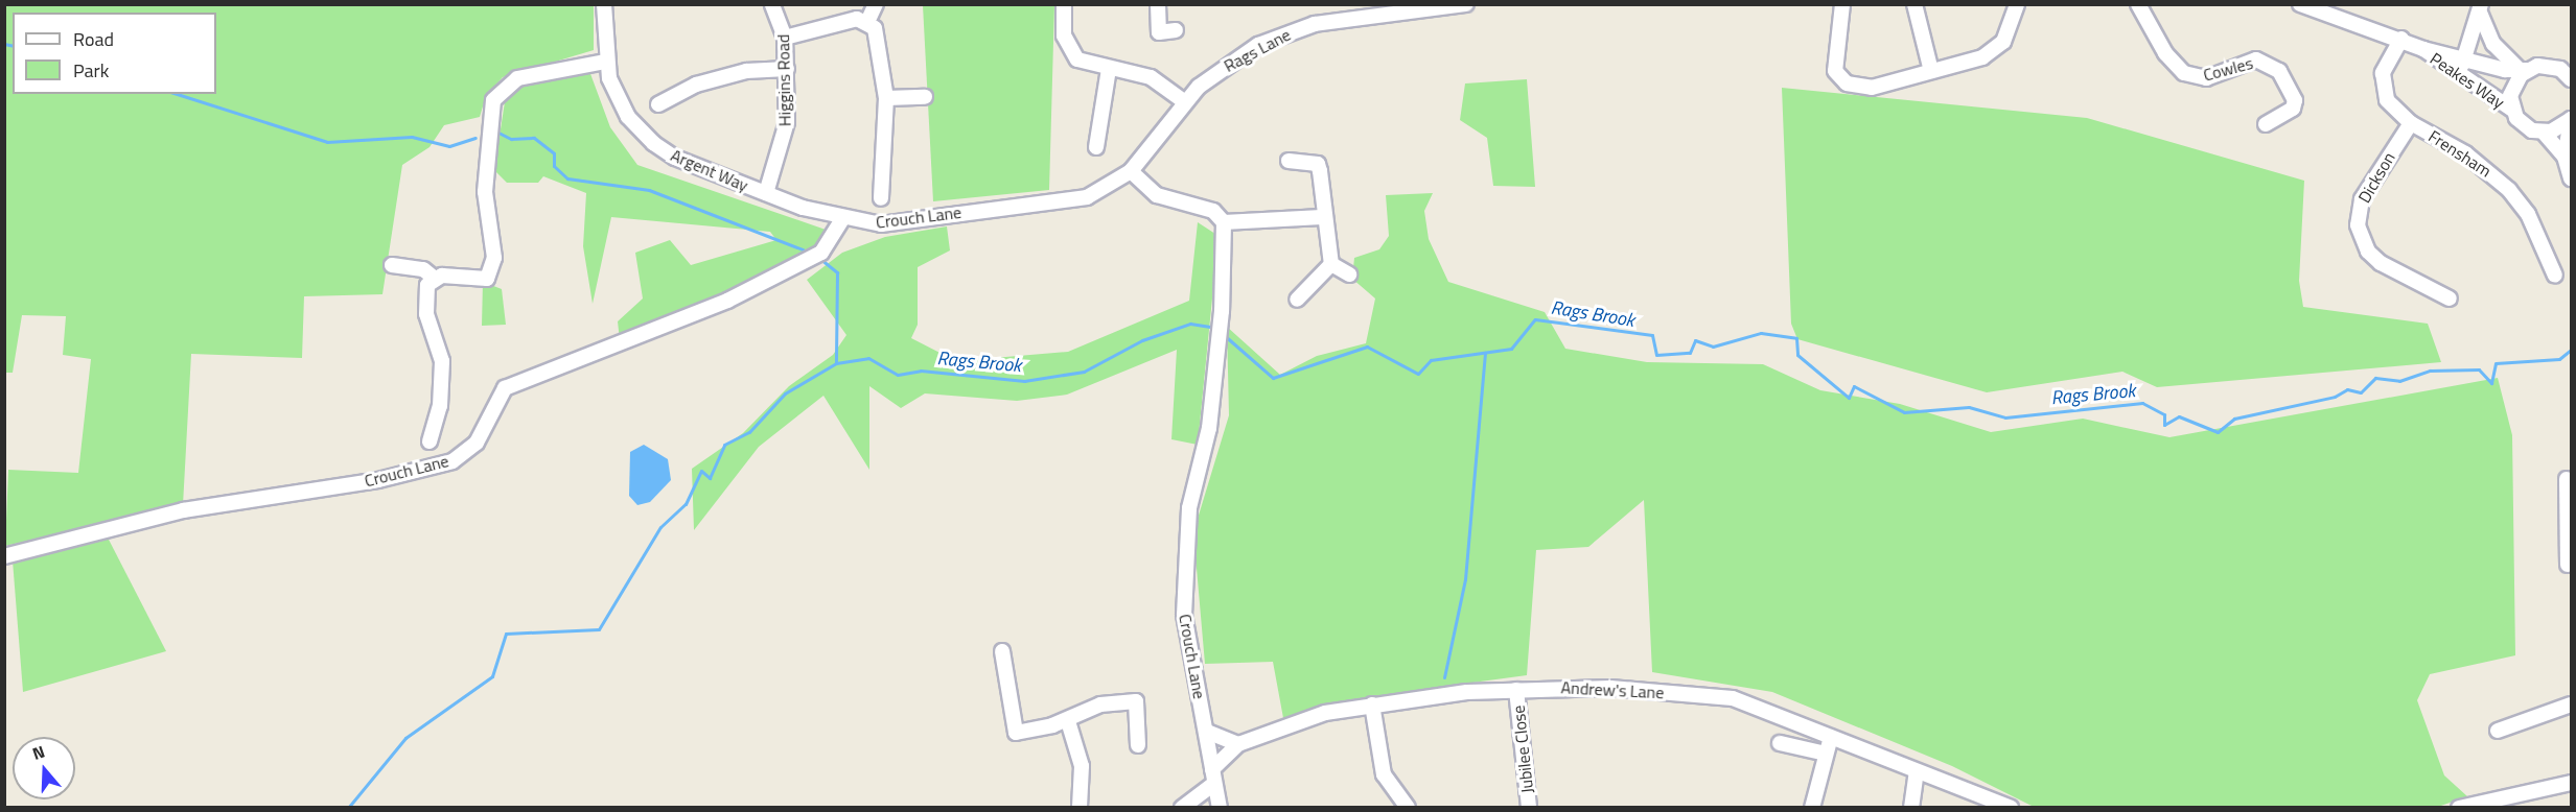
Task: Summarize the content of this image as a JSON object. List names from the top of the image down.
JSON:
{
  "streets": {
    "street": [
      "Rags Lane",
      "Cowles",
      "Higgins Road",
      "Peakes Way",
      "Frensham",
      "Argent Way",
      "Dickson",
      "Crouch Lane",
      "Andrew's Lane",
      "Jubilee Close"
    ]
  },
  "crossings": [
    ["Rags Lane", "Crouch Lane"],
    ["Higgins Road", "Argent Way"],
    ["Peakes Way", "Frensham"],
    ["Frensham", "Dickson"],
    ["Argent Way", "Crouch Lane"],
    ["Crouch Lane", "Andrew's Lane"],
    ["Andrew's Lane", "Jubilee Close"]
  ],
  "water": ["Rags Brook"],
  "legend": ["Road", "Park"],
  "north": "top"
}
